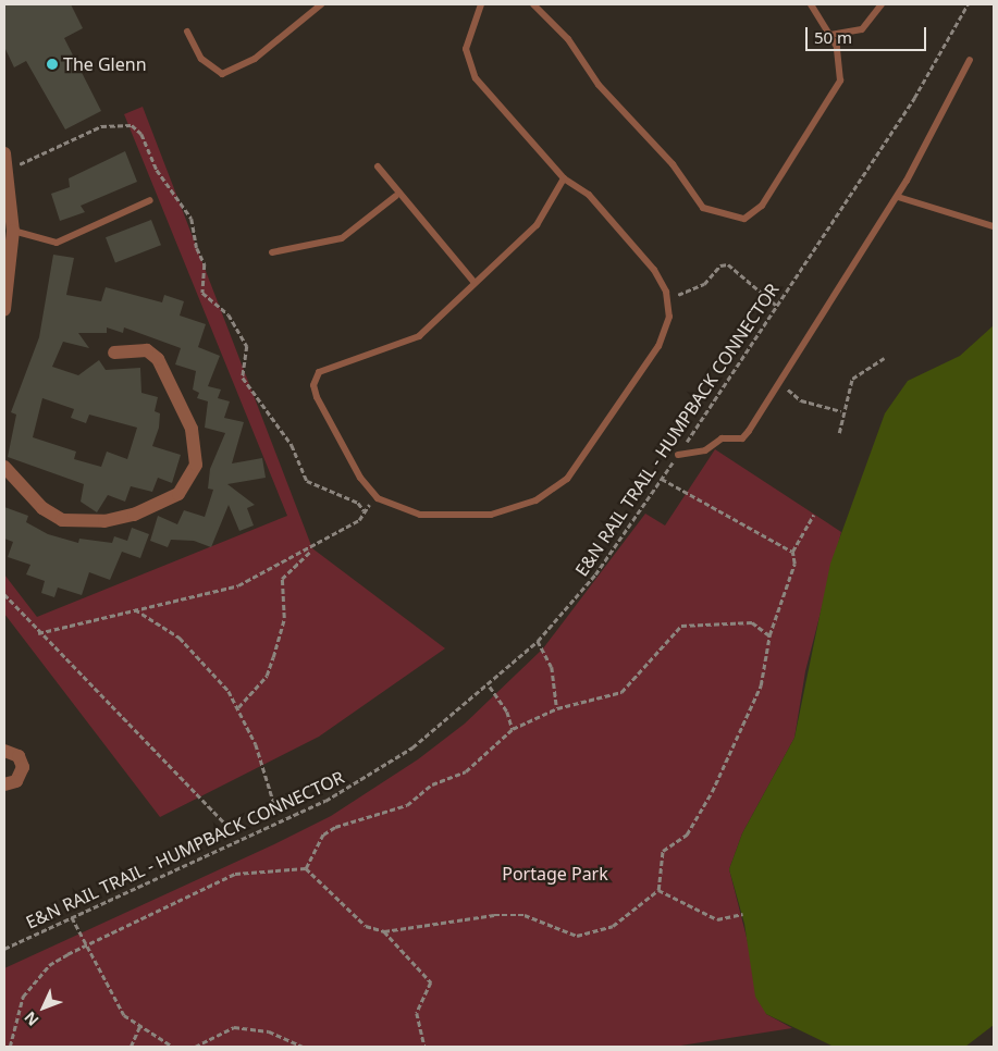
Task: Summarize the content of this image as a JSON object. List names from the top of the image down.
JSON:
{
  "streets": {
    "path": ["E&N RAIL TRAIL - HUMPBACK CONNECTOR"]
  },
  "parks": ["Portage Park"],
  "places": ["The Glenn"],
  "scale_bar": "50 m",
  "north": "bottom left"
}
